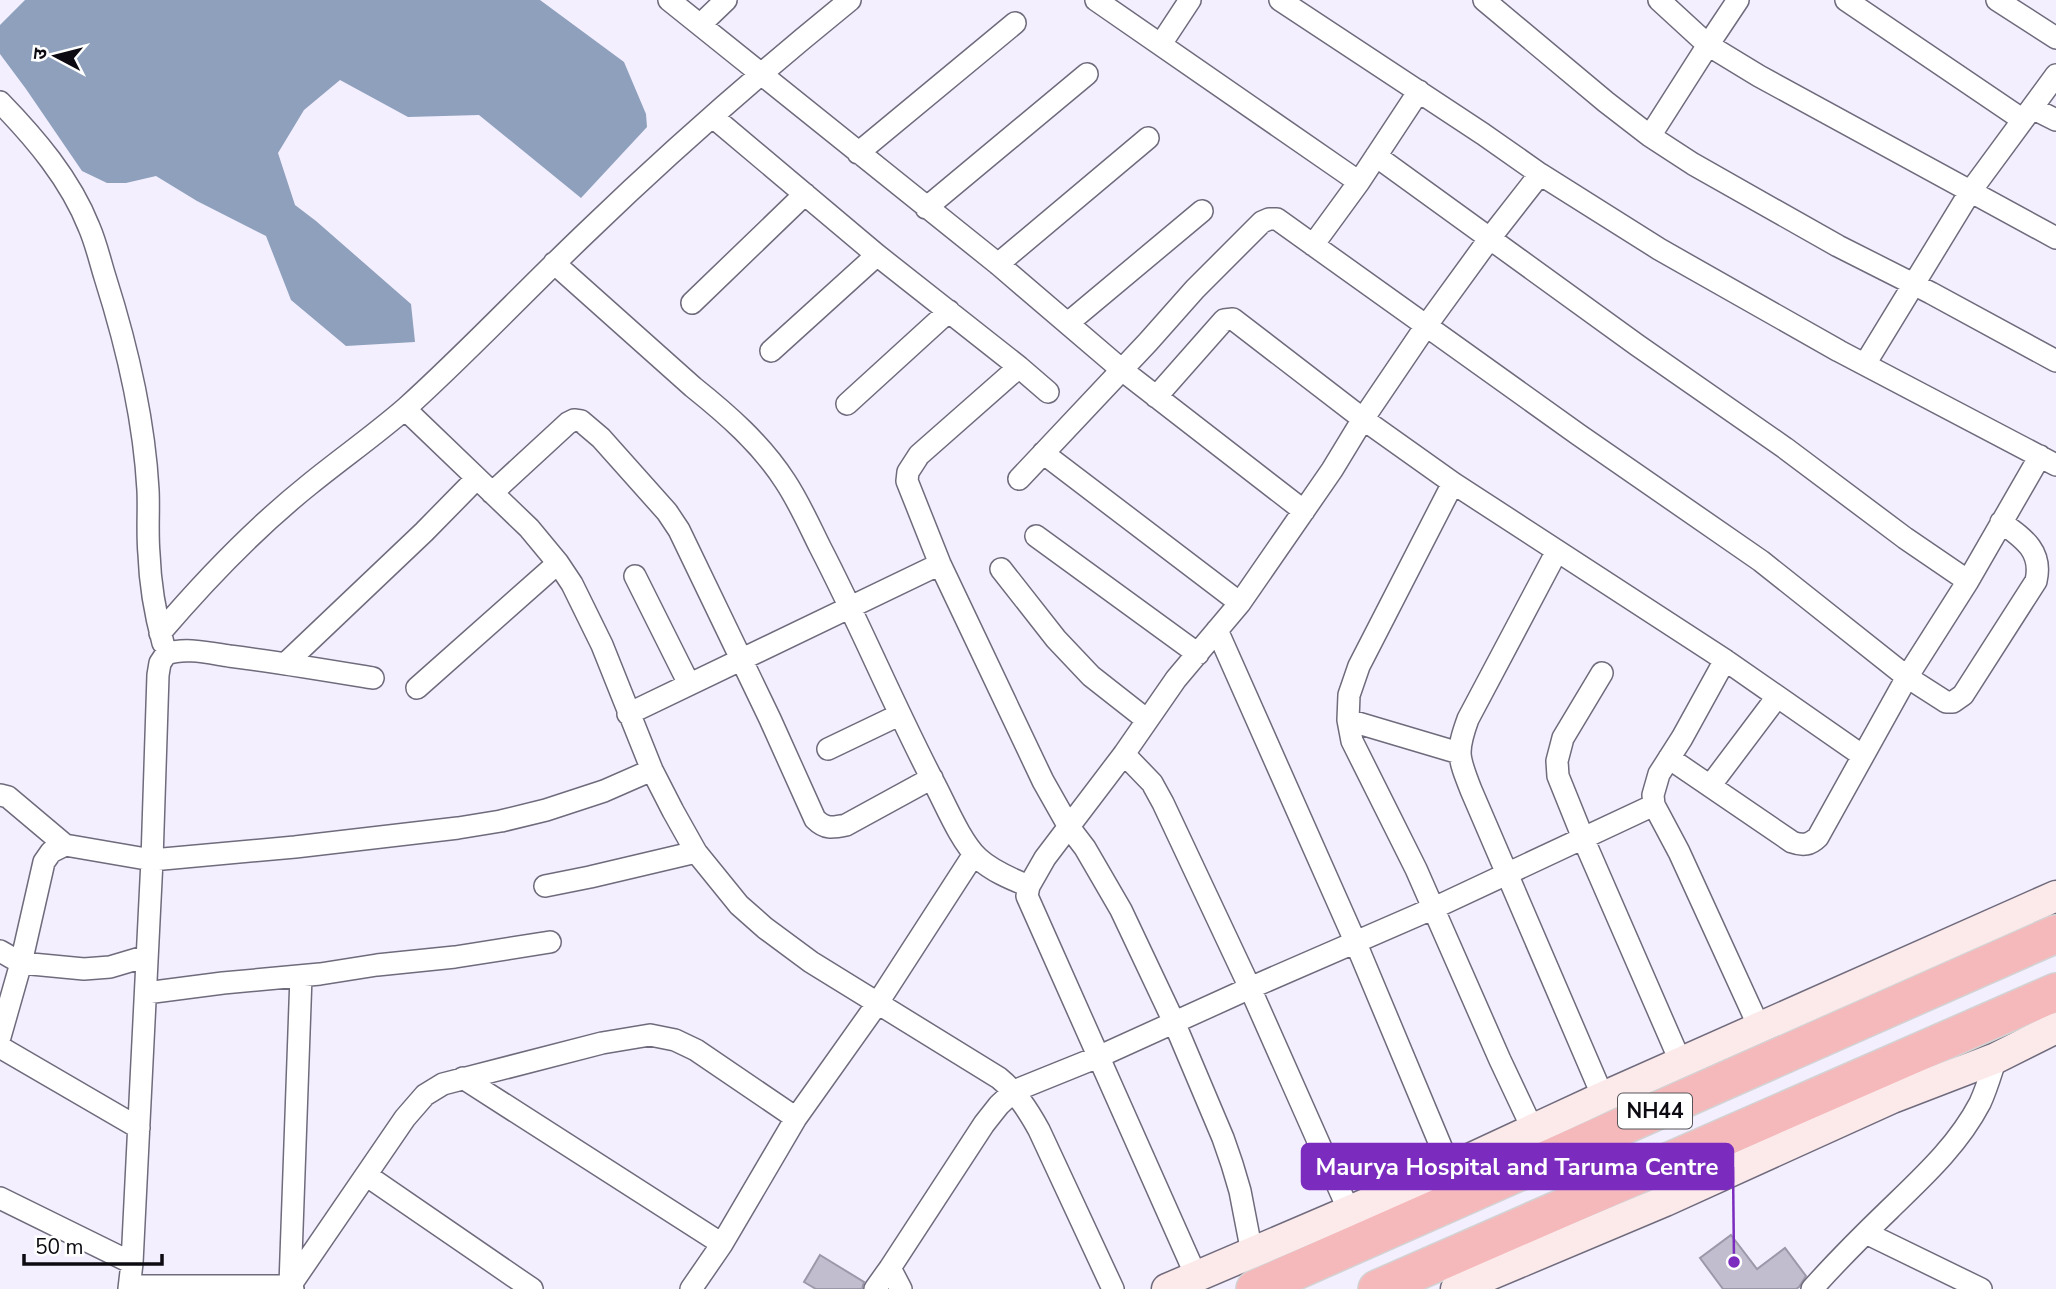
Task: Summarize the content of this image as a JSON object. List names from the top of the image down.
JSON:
{
  "streets": {
    "highway": ["NH44"]
  },
  "places": ["Maurya Hospital and Taruma Centre"],
  "scale_bar": "50 m",
  "north": "left"
}
